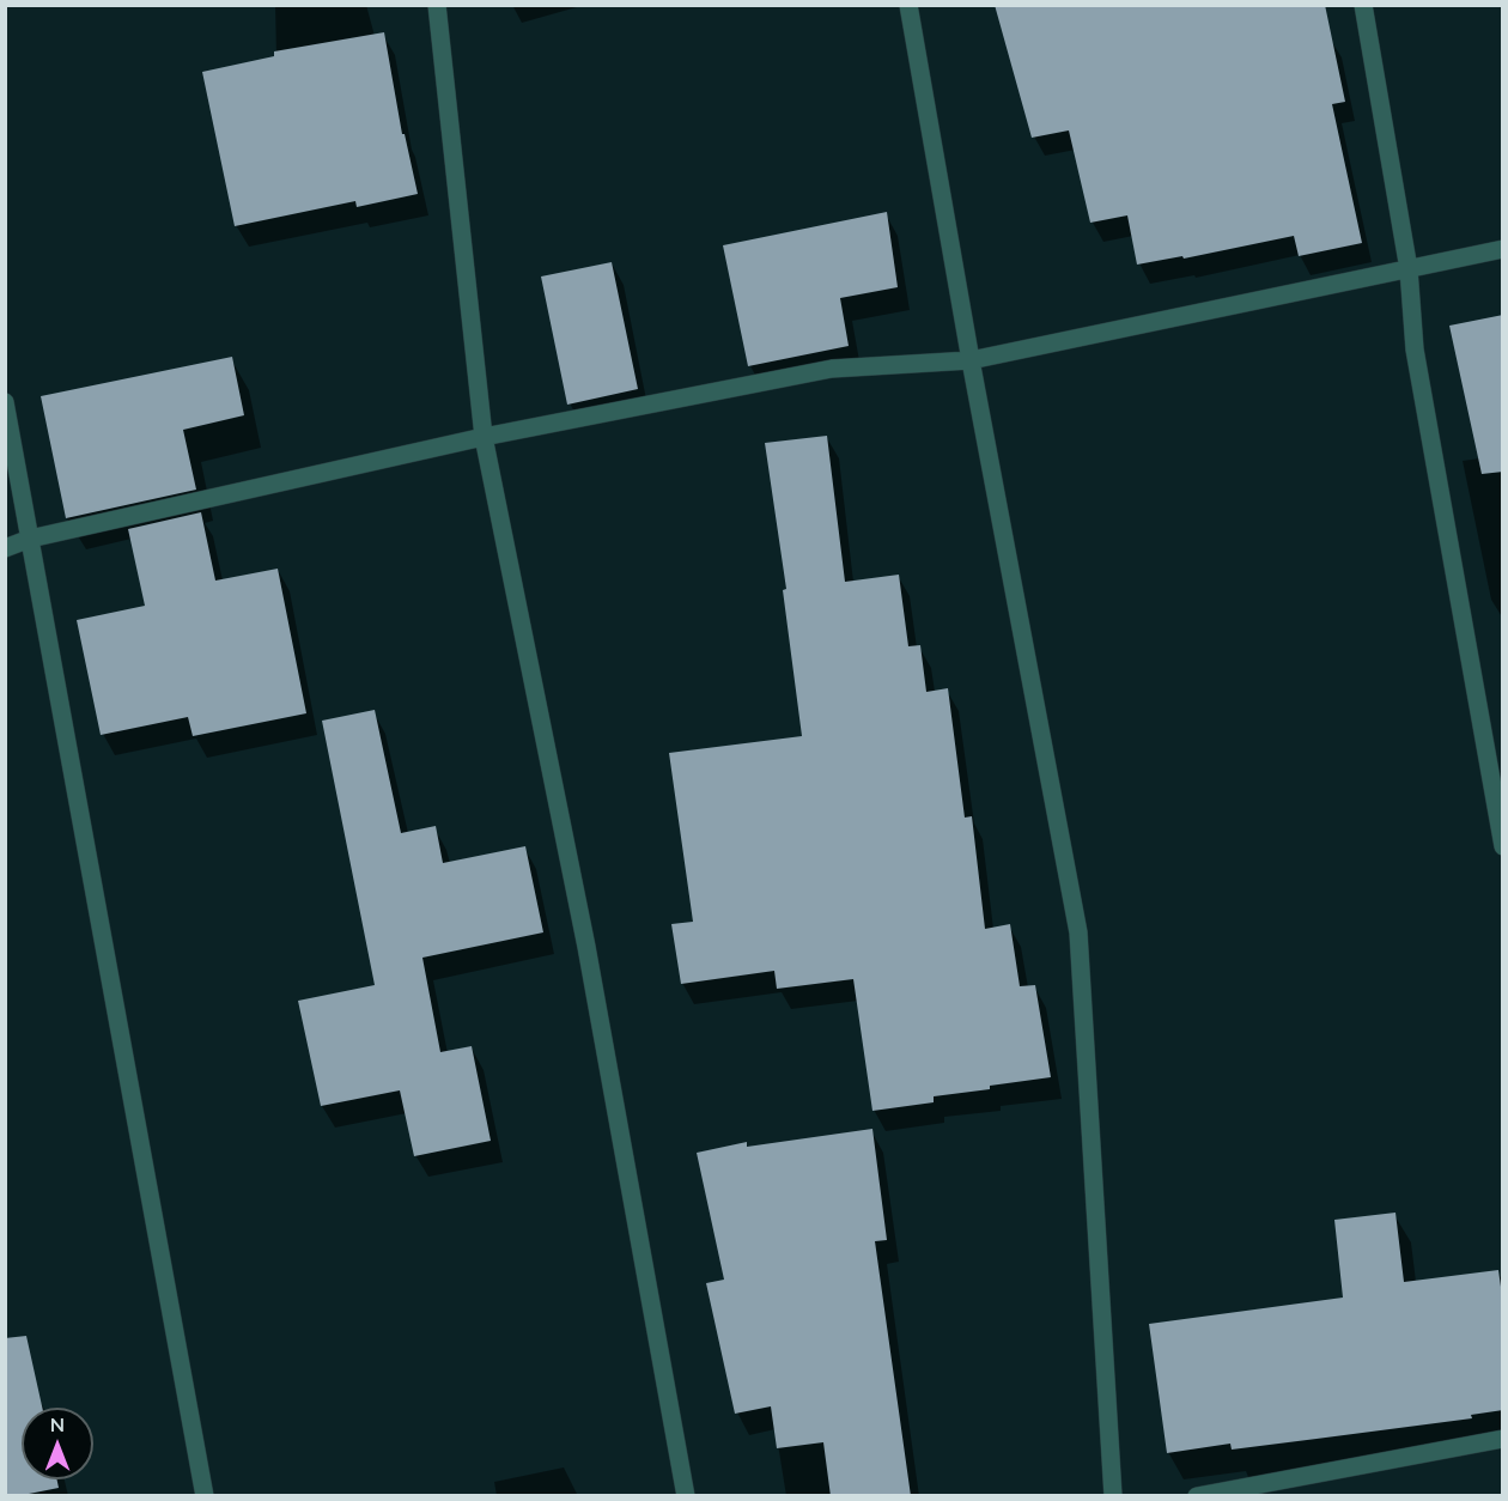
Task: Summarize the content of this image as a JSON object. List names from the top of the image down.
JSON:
{
  "north": "top"
}
